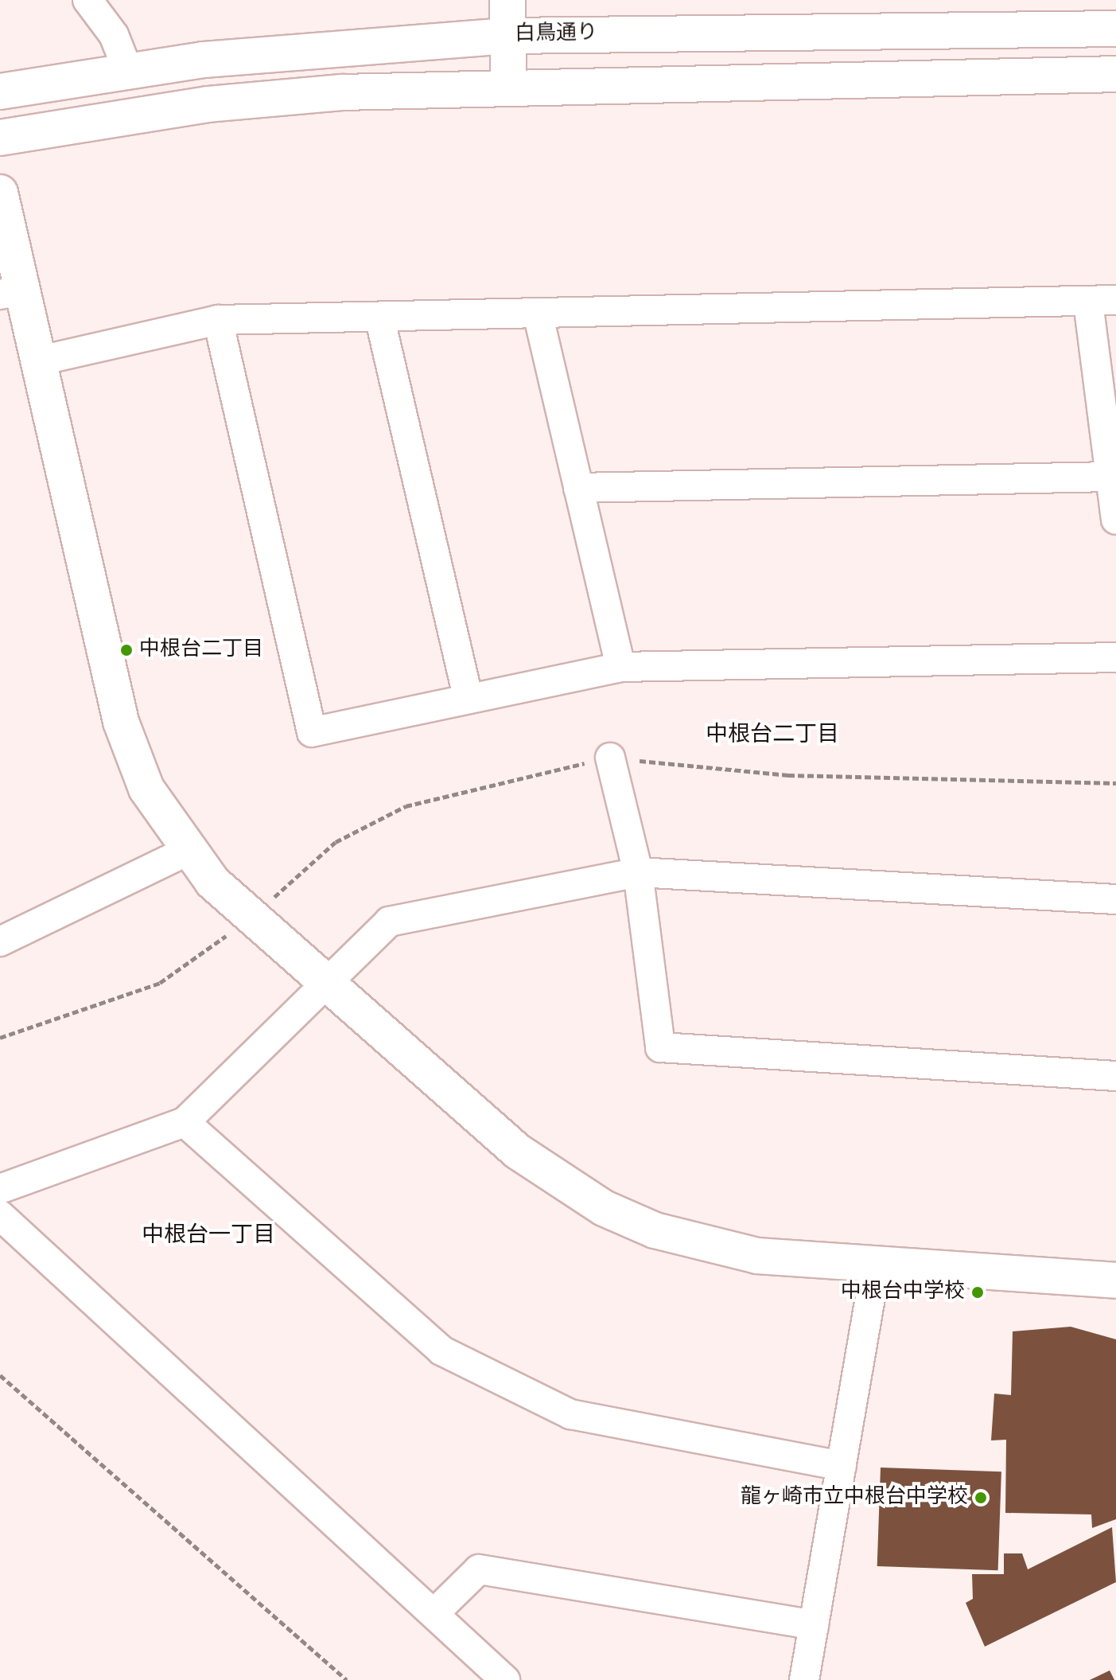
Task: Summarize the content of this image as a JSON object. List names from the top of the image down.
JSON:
{
  "streets": {
    "main road": ["白鳥通り"]
  },
  "districts": ["中根台二丁目", "中根台一丁目"],
  "places": ["中根台二丁目", "中根台中学校", "龍ヶ崎市立中根台中学校"]
}
